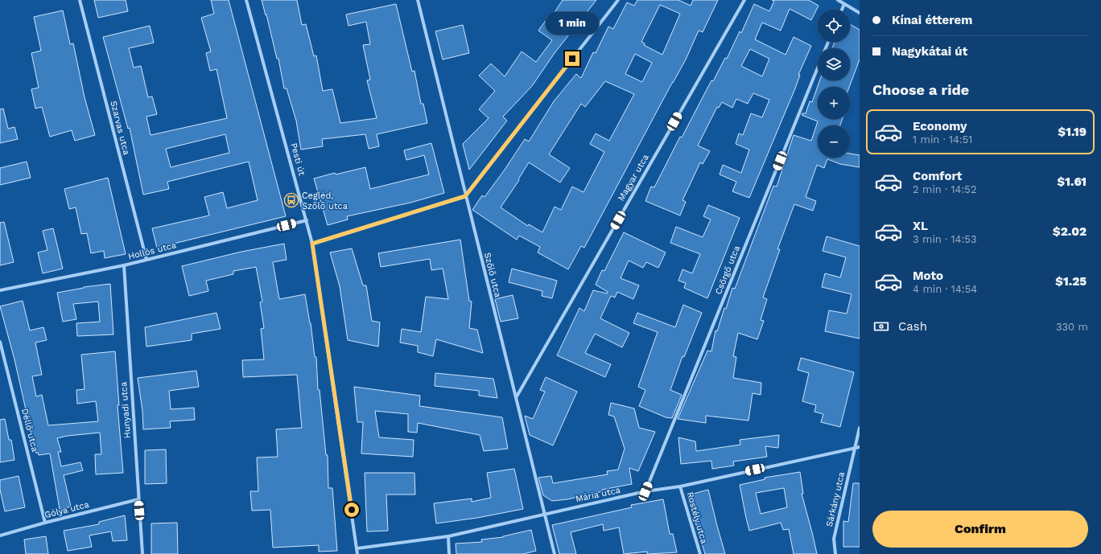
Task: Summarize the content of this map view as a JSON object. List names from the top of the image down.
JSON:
{
  "streets": {
    "street": [
      "Szarvas utca",
      "Pesti út",
      "Magyar utca",
      "Hollós utca",
      "Csörgő utca",
      "Szőlő utca",
      "Hunyadi utca",
      "Déllő utca",
      "Mária utca",
      "Sárkány utca",
      "Gólya utca",
      "Rostély utca"
    ]
  },
  "crossings": [
    ["Szarvas utca", "Hollós utca"],
    ["Pesti út", "Hollós utca"],
    ["Pesti út", "Mária utca"],
    ["Magyar utca", "Szőlő utca"],
    ["Hollós utca", "Hunyadi utca"],
    ["Csörgő utca", "Mária utca"],
    ["Szőlő utca", "Mária utca"],
    ["Hunyadi utca", "Gólya utca"],
    ["Déllő utca", "Gólya utca"],
    ["Mária utca", "Sárkány utca"],
    ["Mária utca", "Rostély utca"]
  ],
  "places": {
    "bus stop": ["Cegléd, Szőlő utca"]
  },
  "page": {
    "banner": ["Kínai étterem", "Nagykátai út"],
    "map_buttons": ["+", "−"],
    "bubble": "1 min",
    "heading": "Choose a ride",
    "list": [
      {
        "name": "Economy",
        "note": "1 min · 14:51",
        "value": "$1.19"
      },
      {
        "name": "Comfort",
        "note": "2 min · 14:52",
        "value": "$1.61"
      },
      {
        "name": "XL",
        "note": "3 min · 14:53",
        "value": "$2.02"
      },
      {
        "name": "Moto",
        "note": "4 min · 14:54",
        "value": "$1.25"
      }
    ],
    "pay": ["Cash", "330 m"],
    "buttons": "Confirm"
  }
}
